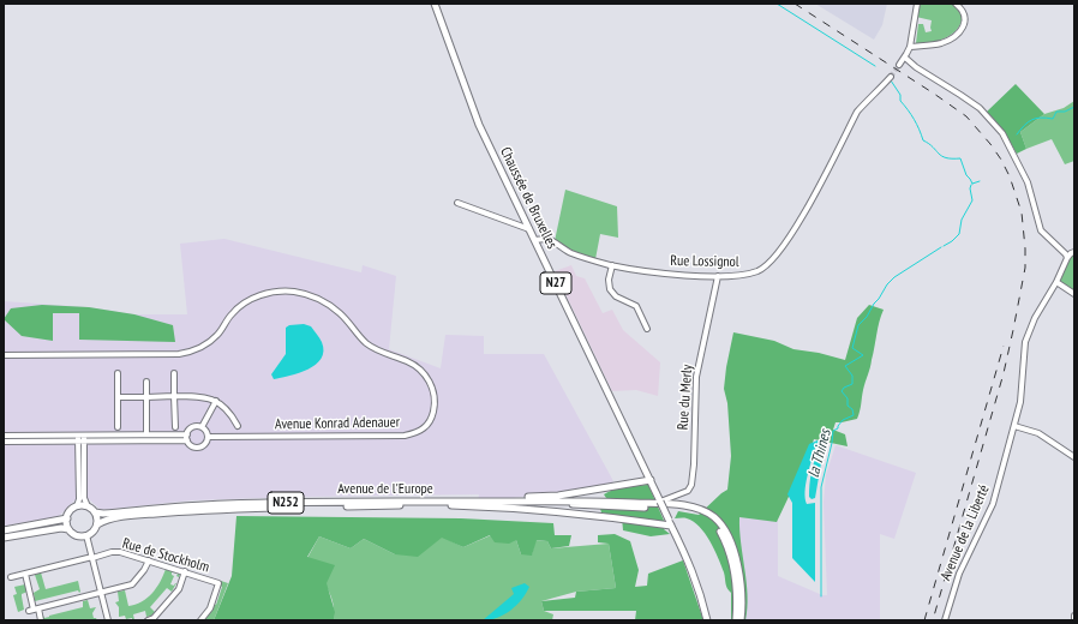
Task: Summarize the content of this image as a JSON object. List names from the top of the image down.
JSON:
{
  "streets": {
    "main road": [
      "Chaussée de Bruxelles",
      "N27",
      "Avenue de l'Europe",
      "N252"
    ],
    "street": [
      "Rue Lossignol",
      "Rue du Merly",
      "Avenue Konrad Adenauer",
      "Avenue de la Liberté",
      "Rue de Stockholm"
    ]
  },
  "crossings": [
    ["Chaussée de Bruxelles", "Rue Lossignol"],
    ["Chaussée de Bruxelles", "N27"],
    ["Chaussée de Bruxelles", "Rue du Merly"],
    ["Rue Lossignol", "Rue du Merly"],
    ["N27", "Rue du Merly"],
    ["Avenue de l'Europe", "N252"]
  ],
  "water": ["la Thines"]
}
